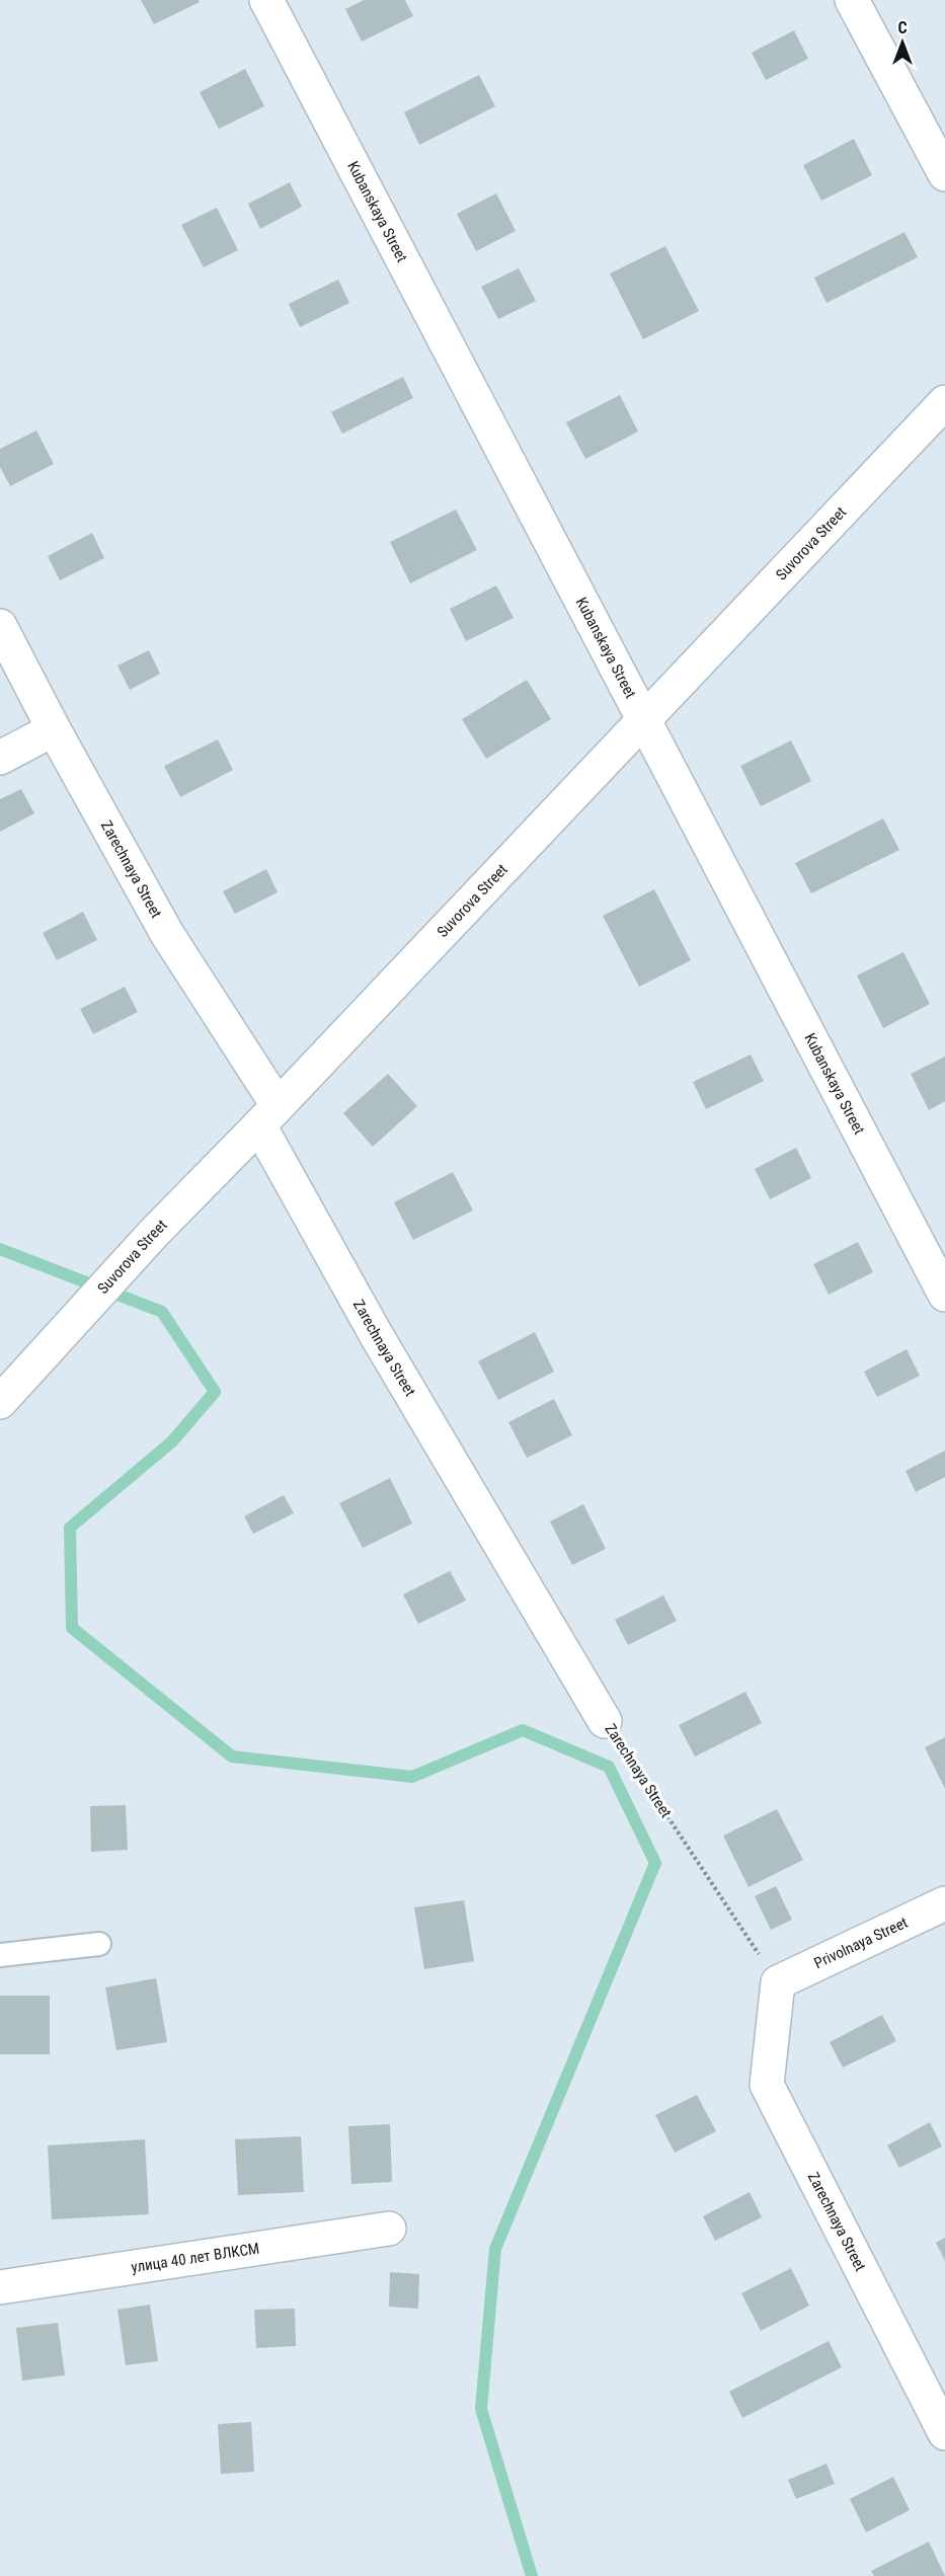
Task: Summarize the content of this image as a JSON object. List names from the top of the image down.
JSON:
{
  "streets": {
    "street": [
      "Kubanskaya Street",
      "Suvorova Street",
      "Zarechnaya Street",
      "Privolnaya Street",
      "улица 40 лет ВЛКСМ"
    ]
  },
  "crossings": [
    ["Kubanskaya Street", "Suvorova Street"],
    ["Suvorova Street", "Zarechnaya Street"],
    ["Zarechnaya Street", "Privolnaya Street"]
  ],
  "north": "top"
}
